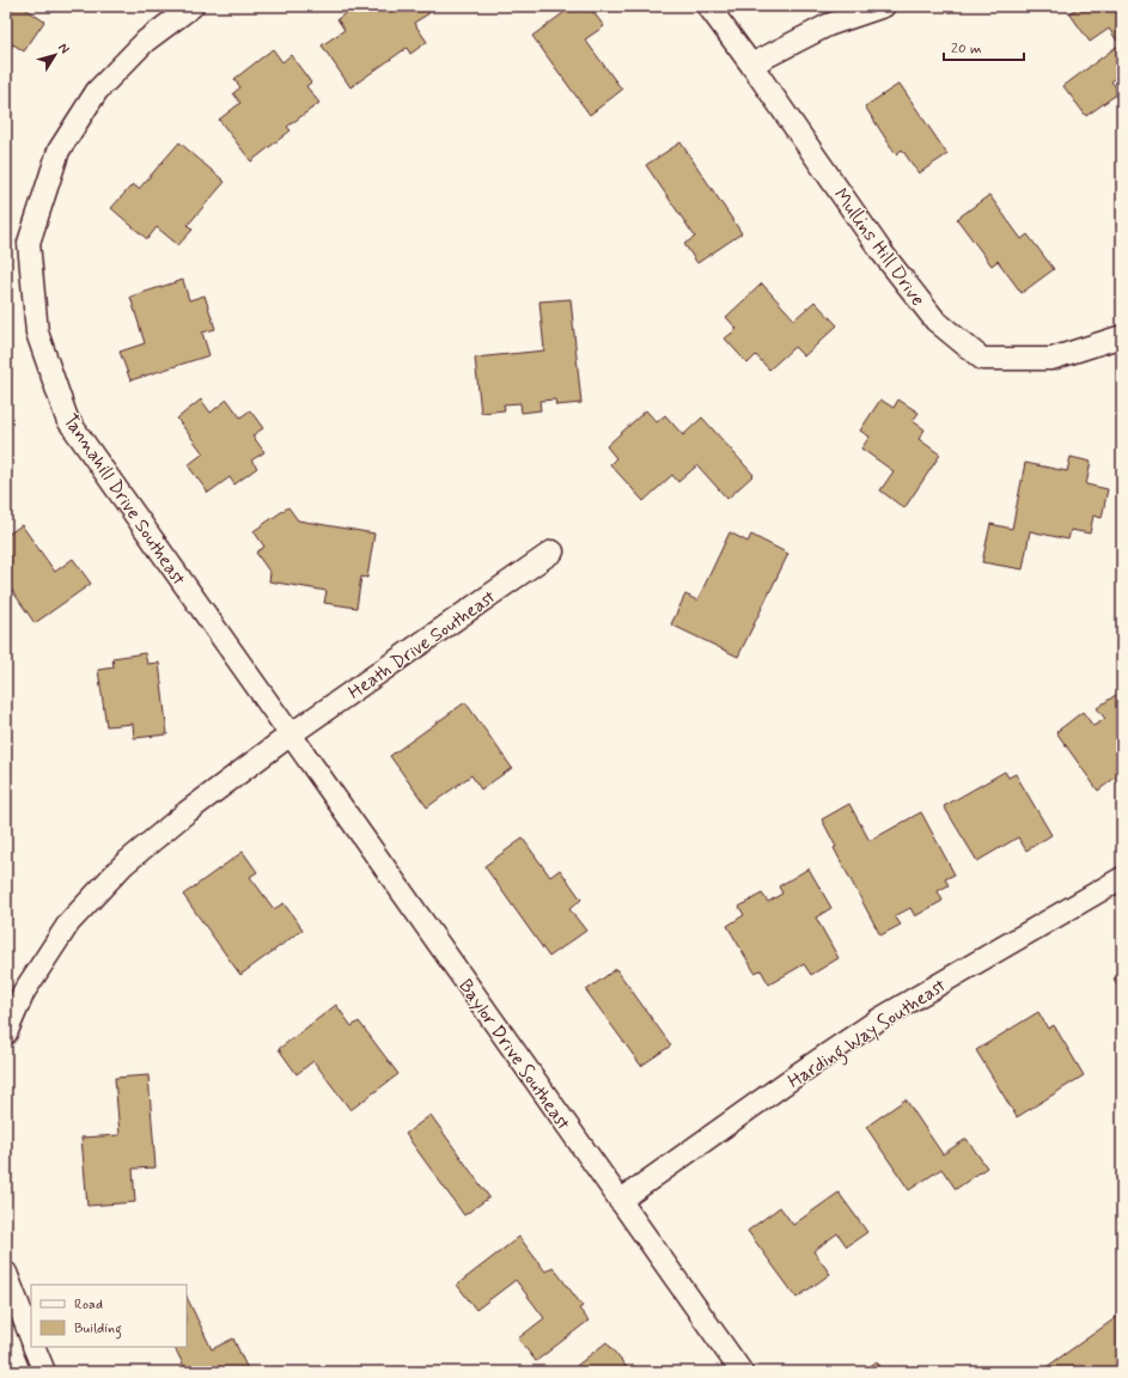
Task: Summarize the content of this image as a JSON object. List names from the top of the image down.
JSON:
{
  "streets": {
    "street": [
      "Mullins Hill Drive",
      "Tannahill Drive Southeast",
      "Heath Drive Southeast",
      "Harding Way Southeast",
      "Baylor Drive Southeast"
    ]
  },
  "crossings": [
    ["Tannahill Drive Southeast", "Heath Drive Southeast"],
    ["Tannahill Drive Southeast", "Baylor Drive Southeast"],
    ["Heath Drive Southeast", "Baylor Drive Southeast"],
    ["Harding Way Southeast", "Baylor Drive Southeast"]
  ],
  "legend": ["Road", "Building"],
  "scale_bar": "20 m",
  "north": "top right"
}
